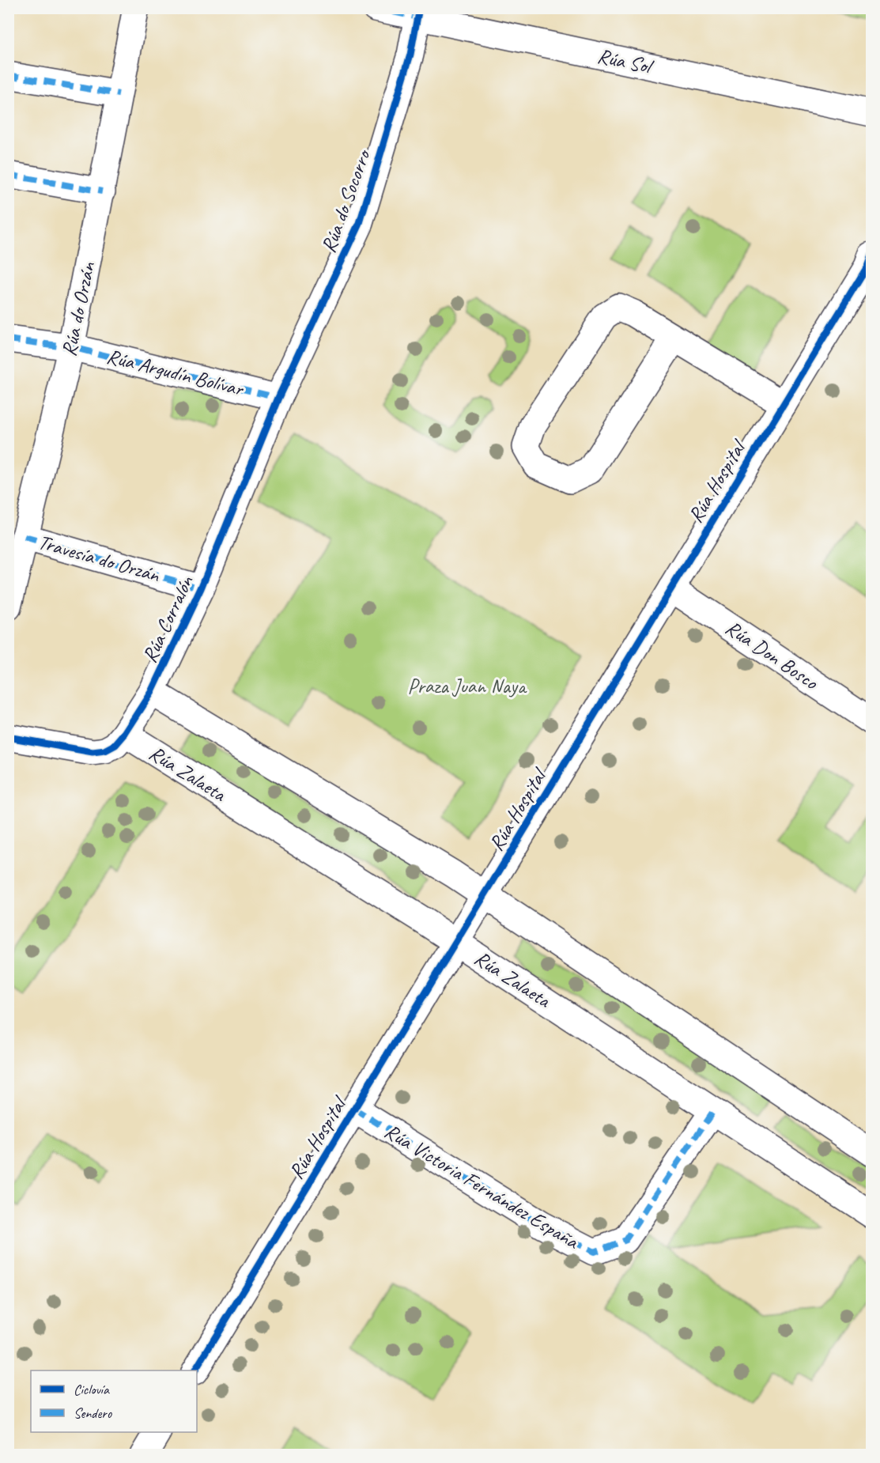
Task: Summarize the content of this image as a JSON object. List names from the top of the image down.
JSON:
{
  "streets": {
    "street": [
      "Rúa Sol",
      "Rúa do Socorro",
      "Rúa do Orzán",
      "Rúa Argudín Bolívar",
      "Rúa Hospital",
      "Travesía do Orzán",
      "Rúa Corralón",
      "Rúa Don Bosco",
      "Rúa Zalaeta",
      "Rúa Victoria Fernández España"
    ]
  },
  "crossings": [
    ["Rúa Sol", "Rúa do Socorro"],
    ["Rúa do Socorro", "Rúa Argudín Bolívar"],
    ["Rúa do Socorro", "Rúa Corralón"],
    ["Rúa do Orzán", "Rúa Argudín Bolívar"],
    ["Rúa do Orzán", "Travesía do Orzán"],
    ["Rúa Argudín Bolívar", "Rúa Corralón"],
    ["Rúa Hospital", "Rúa Don Bosco"],
    ["Rúa Hospital", "Rúa Zalaeta"],
    ["Rúa Hospital", "Rúa Victoria Fernández España"],
    ["Travesía do Orzán", "Rúa Corralón"],
    ["Rúa Corralón", "Rúa Zalaeta"],
    ["Rúa Zalaeta", "Rúa Victoria Fernández España"]
  ],
  "parks": ["Praza Juan Naya"],
  "legend": ["Ciclovía", "Sendero"]
}
